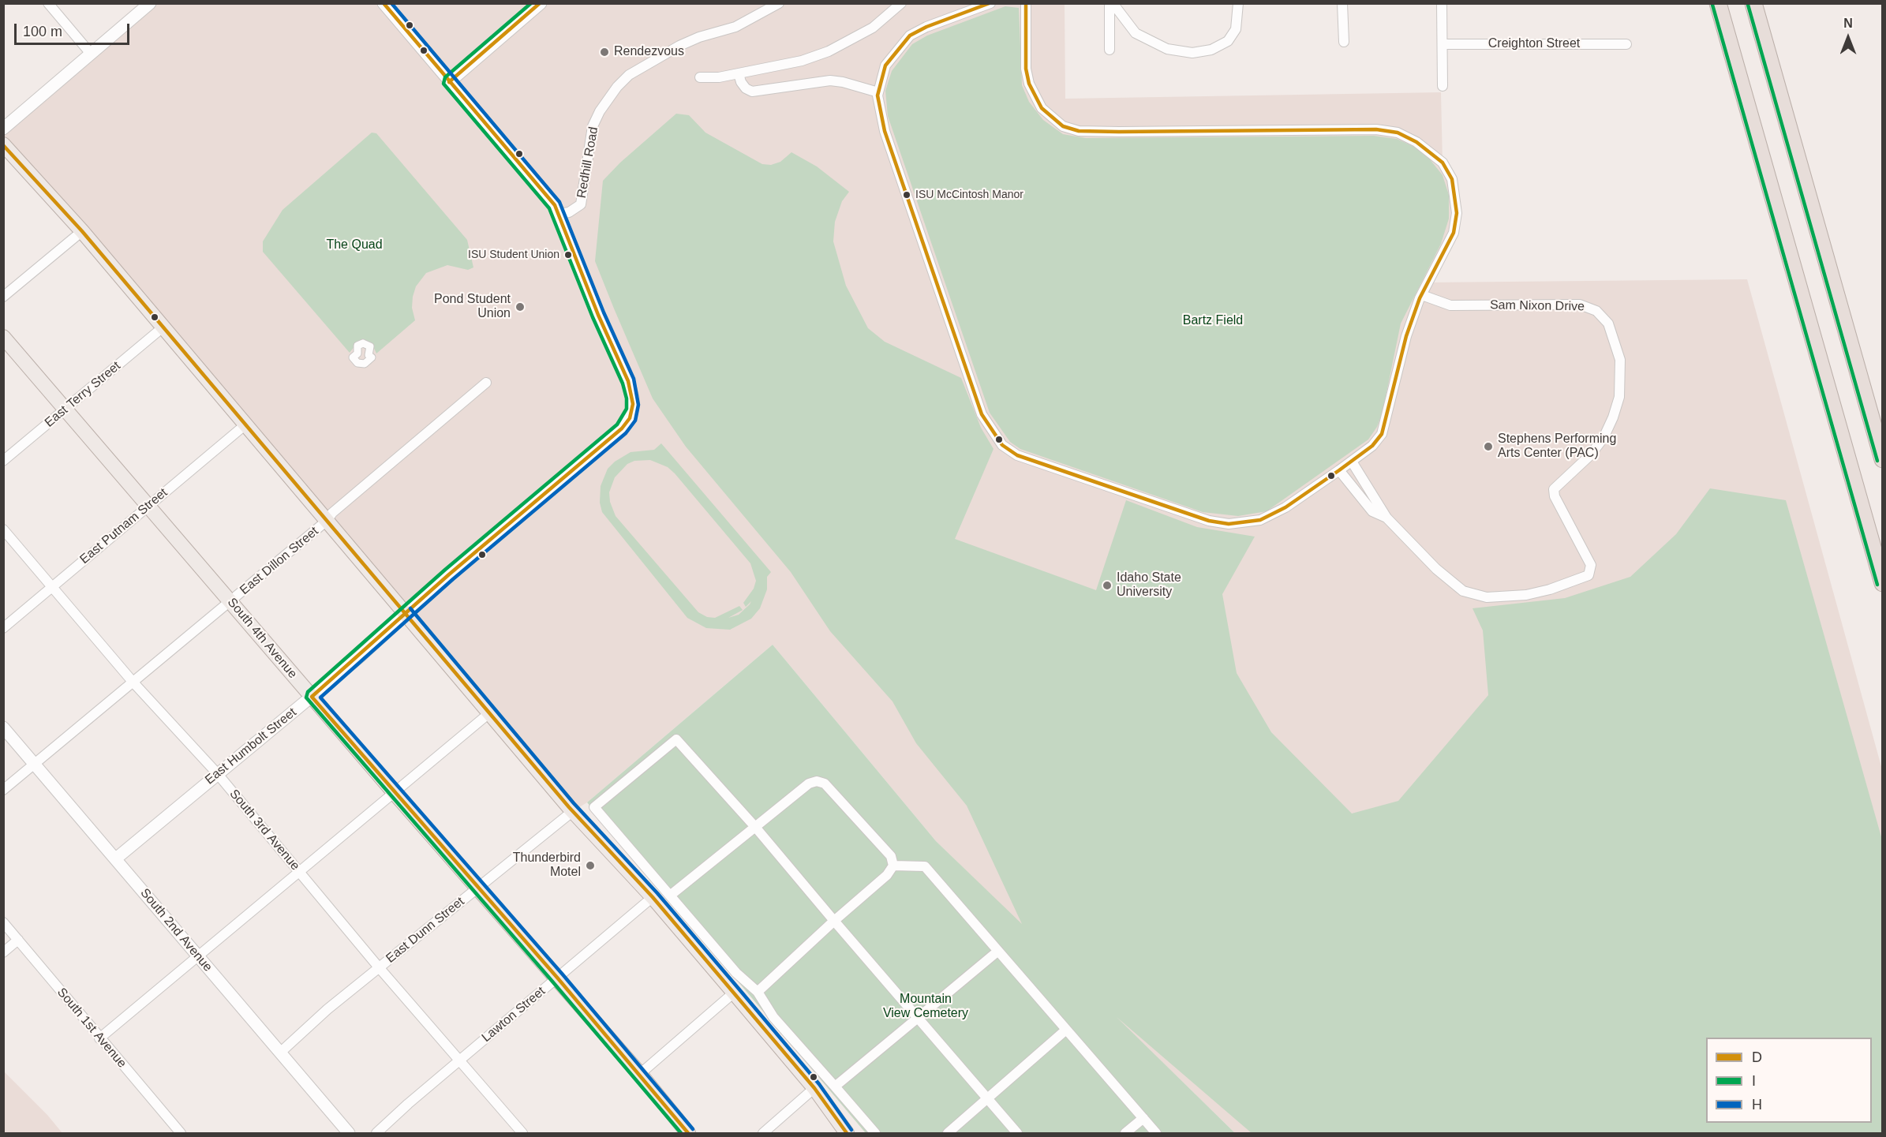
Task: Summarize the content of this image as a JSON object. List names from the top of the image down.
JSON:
{
  "streets": {
    "main road": ["South 4th Avenue"],
    "street": [
      "Creighton Street",
      "Redhill Road",
      "Sam Nixon Drive",
      "East Terry Street",
      "East Putnam Street",
      "East Dillon Street",
      "East Humbolt Street",
      "South 3rd Avenue",
      "South 2nd Avenue",
      "East Dunn Street",
      "Lawton Street",
      "South 1st Avenue"
    ]
  },
  "crossings": [
    ["Redhill Road", "East Humbolt Street"],
    ["East Terry Street", "South 4th Avenue"],
    ["East Putnam Street", "South 4th Avenue"],
    ["East Putnam Street", "South 3rd Avenue"],
    ["East Dillon Street", "South 4th Avenue"],
    ["East Dillon Street", "South 3rd Avenue"],
    ["East Dillon Street", "South 2nd Avenue"],
    ["South 4th Avenue", "East Humbolt Street"],
    ["South 4th Avenue", "East Dunn Street"],
    ["South 4th Avenue", "Lawton Street"],
    ["East Humbolt Street", "South 3rd Avenue"],
    ["East Humbolt Street", "South 2nd Avenue"],
    ["South 3rd Avenue", "East Dunn Street"],
    ["South 3rd Avenue", "Lawton Street"],
    ["South 2nd Avenue", "East Dunn Street"]
  ],
  "parks": ["The Quad", "Bartz Field", "Mountain View Cemetery"],
  "places": [
    "Rendezvous",
    "ISU McCintosh Manor",
    "ISU Student Union",
    "Pond Student Union",
    "Stephens Performing Arts Center (PAC)",
    "Idaho State University",
    "Thunderbird Motel"
  ],
  "lines": ["transit line D", "transit line I", "transit line H"],
  "legend": ["D", "I", "H"],
  "scale_bar": "100 m",
  "north": "top"
}
